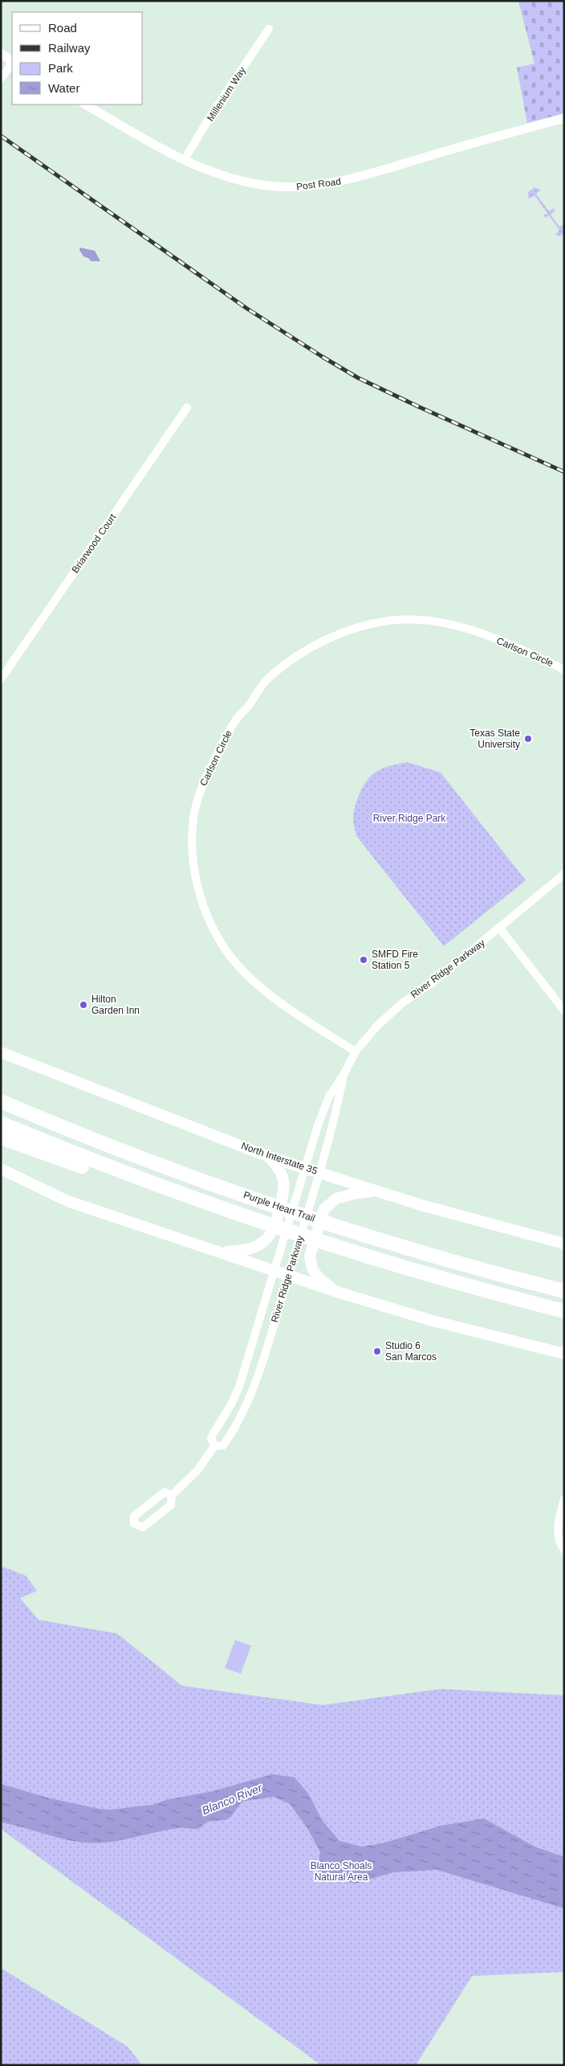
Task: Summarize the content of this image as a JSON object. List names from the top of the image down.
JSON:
{
  "streets": {
    "highway": ["Purple Heart Trail"],
    "main road": ["North Interstate 35"],
    "street": [
      "Millenium Way",
      "Post Road",
      "Briarwood Court",
      "Carlson Circle",
      "River Ridge Parkway"
    ]
  },
  "crossings": [
    ["Millenium Way", "Post Road"],
    ["Carlson Circle", "River Ridge Parkway"],
    ["River Ridge Parkway", "North Interstate 35"]
  ],
  "water": ["Blanco River"],
  "parks": ["River Ridge Park", "Blanco Shoals Natural Area"],
  "places": [
    "Texas State University",
    "SMFD Fire Station 5",
    "Hilton Garden Inn",
    "Studio 6 San Marcos"
  ],
  "legend": [
    "Road",
    "Railway",
    "Park",
    "Water"
  ]
}
